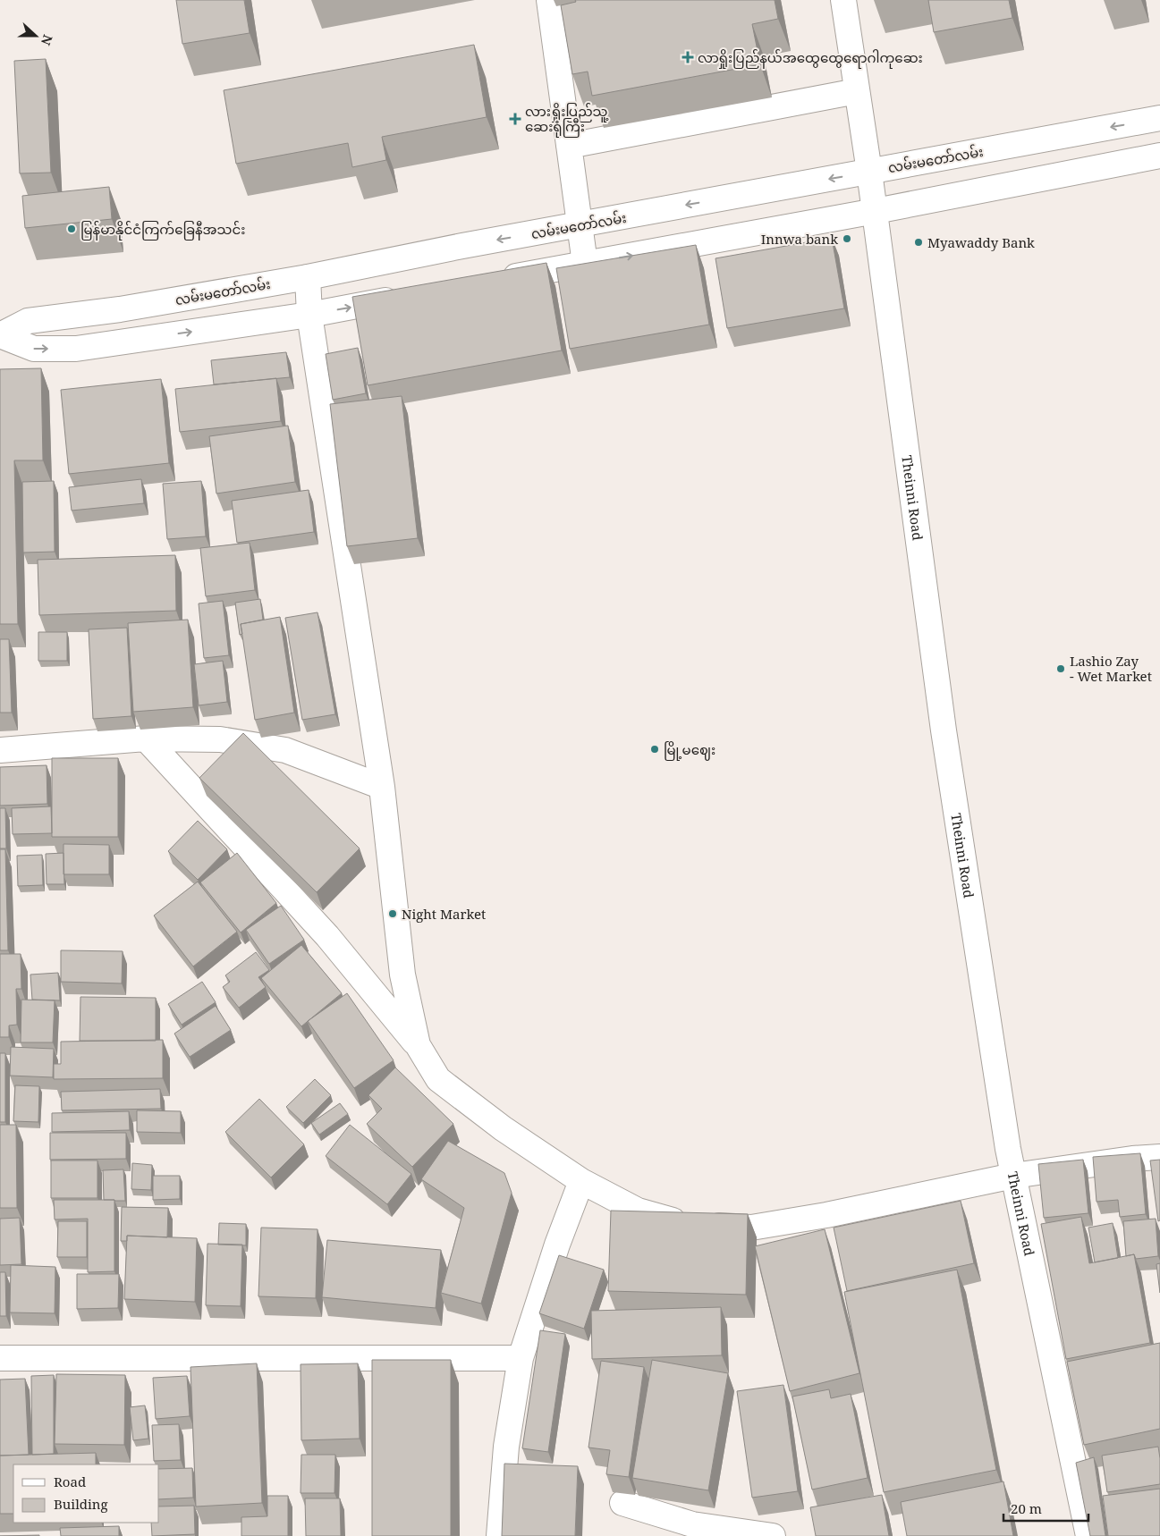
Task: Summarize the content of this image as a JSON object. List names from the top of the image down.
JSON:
{
  "streets": {
    "main road": ["လမ်းမတော်လမ်း", "Theinni Road"]
  },
  "crossings": [
    ["လမ်းမတော်လမ်း", "Theinni Road"]
  ],
  "places": {
    "health": ["လာရှိုးပြည်နယ်အထွေထွေရောဂါကုဆေး", "လားရှိုးပြည်သူ့ ဆေးရုံကြီး"],
    "other": [
      "မြန်မာနိုင်ငံကြက်ခြေနီအသင်း",
      "Innwa bank",
      "Myawaddy Bank",
      "Lashio Zay - Wet Market",
      "မြို့မဈေး",
      "Night Market"
    ]
  },
  "legend": ["Road", "Building"],
  "scale_bar": "20 m",
  "north": "right"
}
